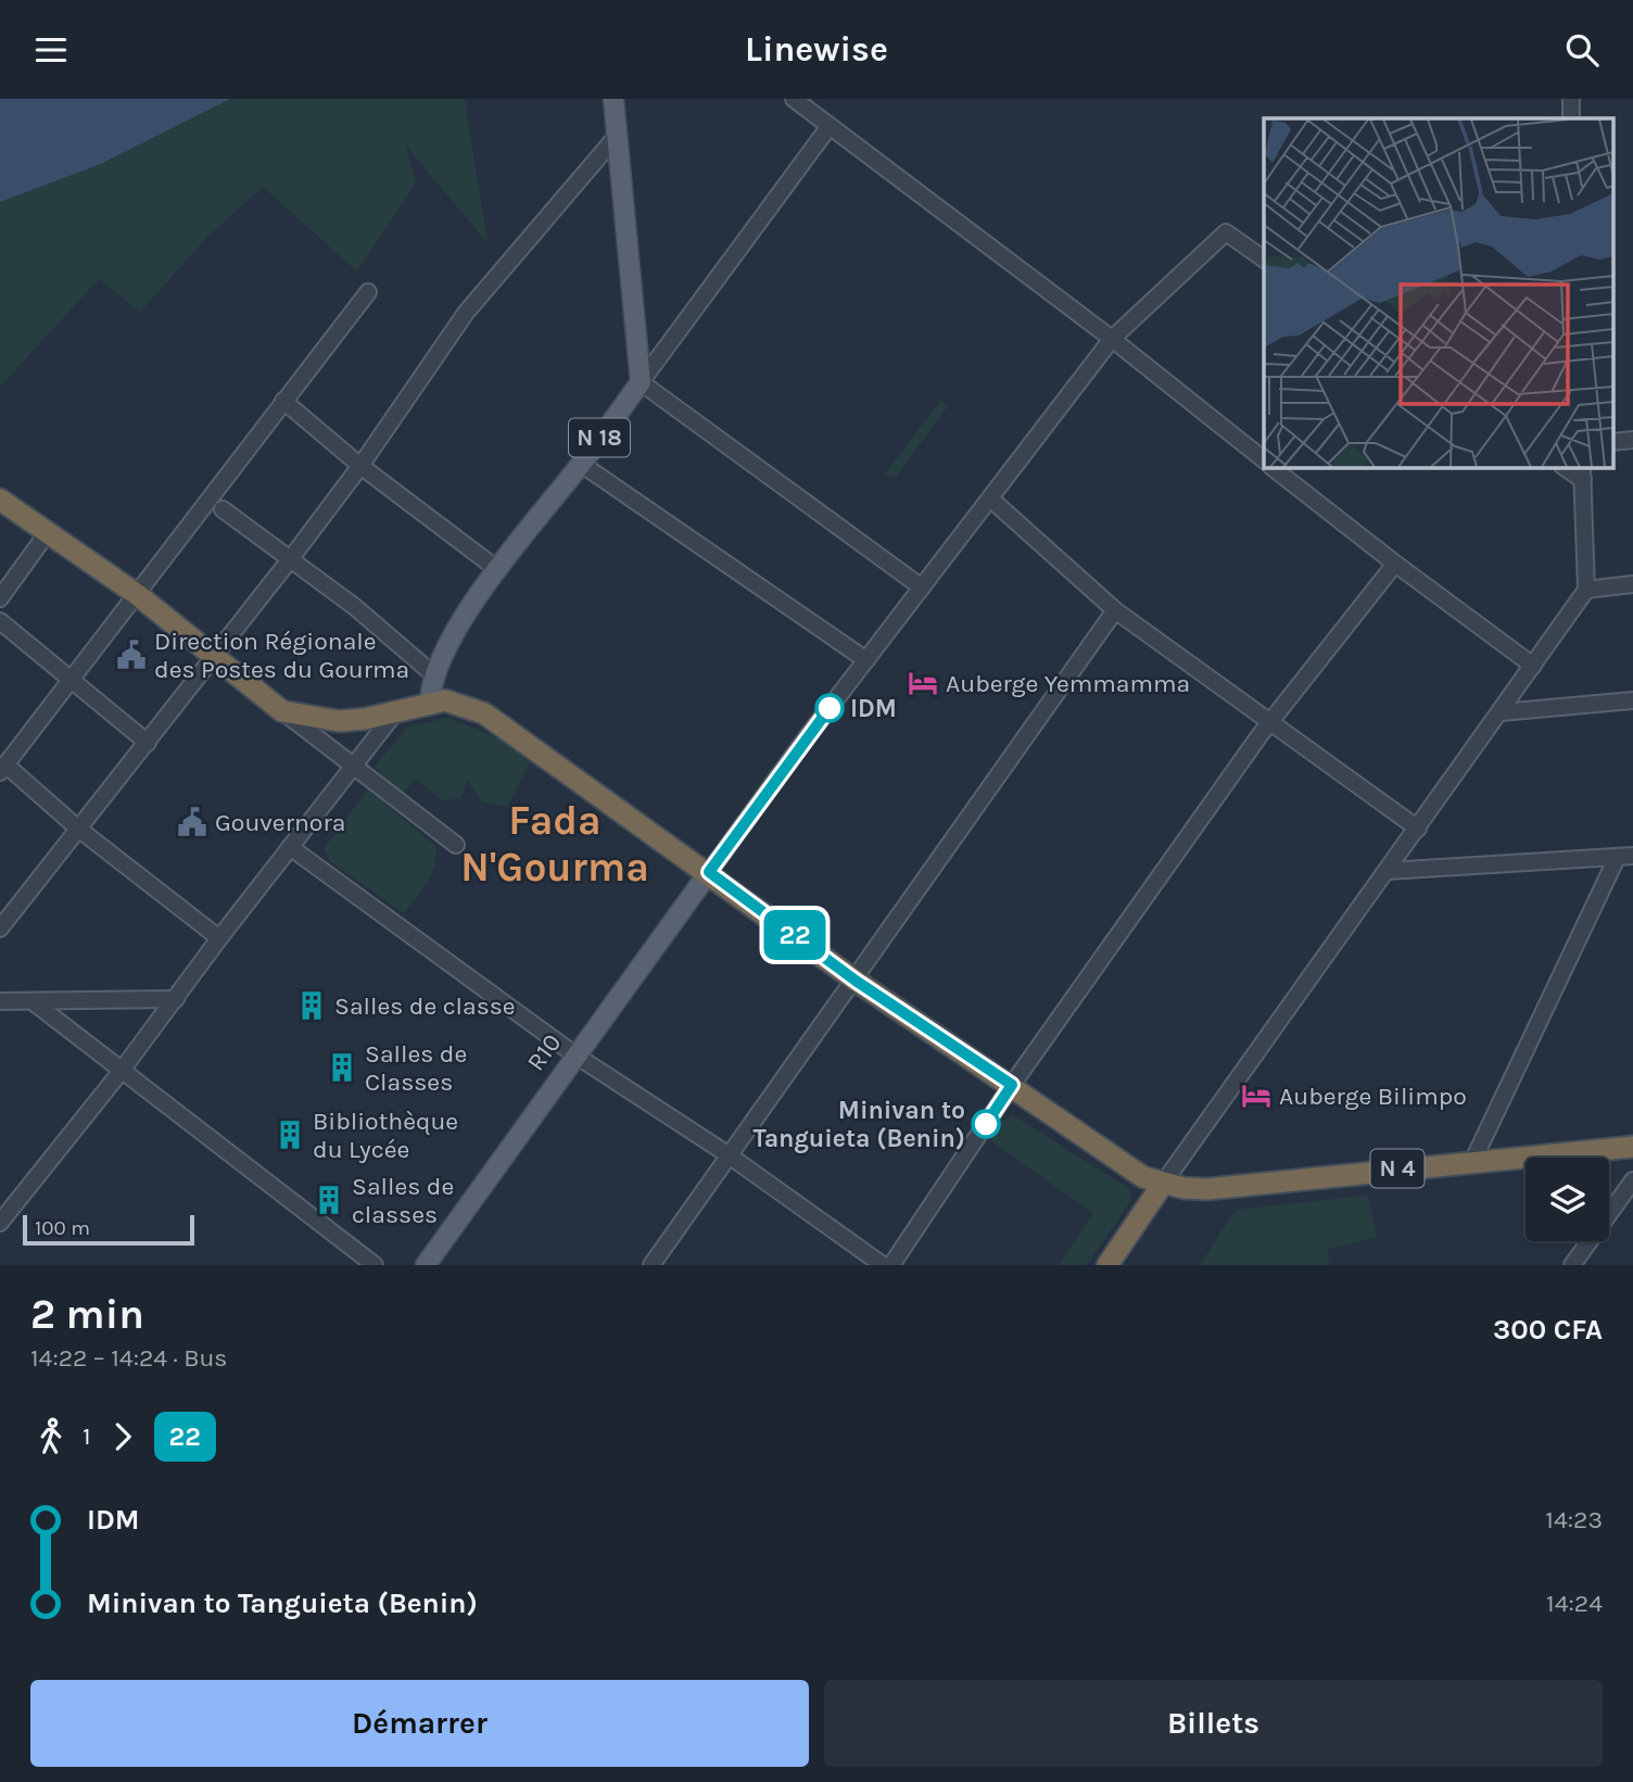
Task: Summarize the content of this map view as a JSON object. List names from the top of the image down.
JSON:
{
  "streets": {
    "highway": ["N 4"],
    "main road": ["N 18", "R10"]
  },
  "crossings": [
    ["N 18", "N 4"],
    ["R10", "N 4"]
  ],
  "districts": ["Fada N'Gourma"],
  "places": {
    "public building": ["Direction Régionale des Postes du Gourma", "Gouvernora"],
    "hotel": ["Auberge Yemmamma", "Auberge Bilimpo"],
    "other": ["IDM", "Minivan to Tanguieta (Benin)"],
    "building": [
      "Salles de classe",
      "Salles de Classes",
      "Bibliothèque du Lycée",
      "Salles de classes"
    ]
  },
  "lines": ["bus line 22"],
  "scale_bar": "100 m",
  "page": {
    "header": "Linewise",
    "on_map": "22",
    "scale": "100 m",
    "heading": ["2 min", "14:22 – 14:24 · Bus", "300 CFA"],
    "legs": ["1", "22"],
    "list": [
      {
        "name": "IDM",
        "value": "14:23"
      },
      {
        "name": "Minivan to Tanguieta (Benin)",
        "value": "14:24"
      }
    ],
    "buttons": ["Démarrer", "Billets"]
  }
}
